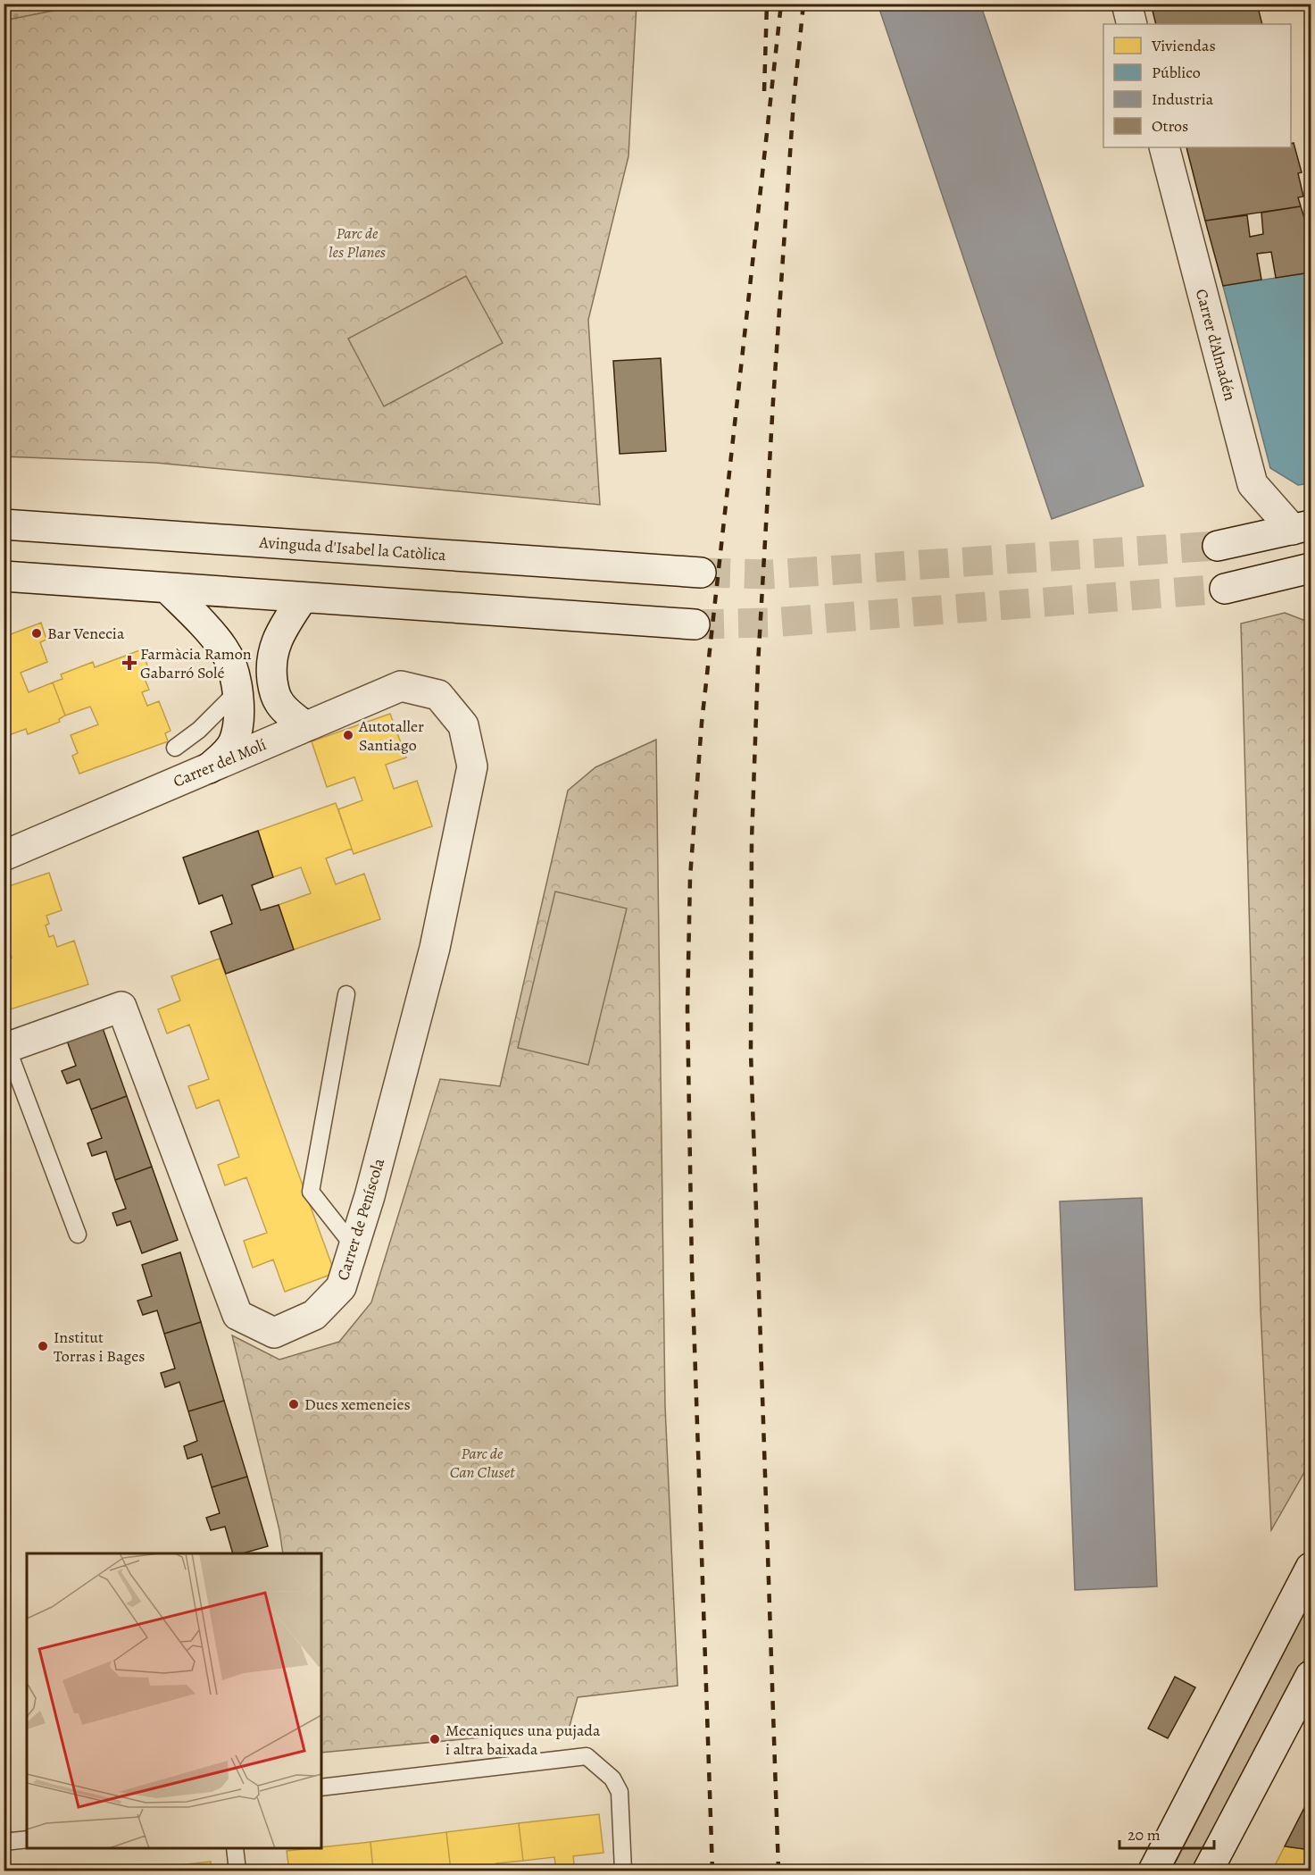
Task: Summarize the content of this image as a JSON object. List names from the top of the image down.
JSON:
{
  "streets": {
    "street": [
      "Carrer d'Almadén",
      "Avinguda d'Isabel la Catòlica",
      "Carrer del Molí",
      "Carrer de Peníscola"
    ]
  },
  "crossings": [
    ["Carrer del Molí", "Carrer de Peníscola"]
  ],
  "parks": ["Parc de les Planes", "Parc de Can Cluset"],
  "places": {
    "other": [
      "Bar Venecia",
      "Autotaller Santiago",
      "Institut Torras i Bages",
      "Dues xemeneies",
      "Mecaniques una pujada i altra baixada"
    ],
    "health": ["Farmàcia Ramon Gabarró Solé"]
  },
  "legend": [
    "Viviendas",
    "Público",
    "Industria",
    "Otros"
  ],
  "scale_bar": "20 m"
}
